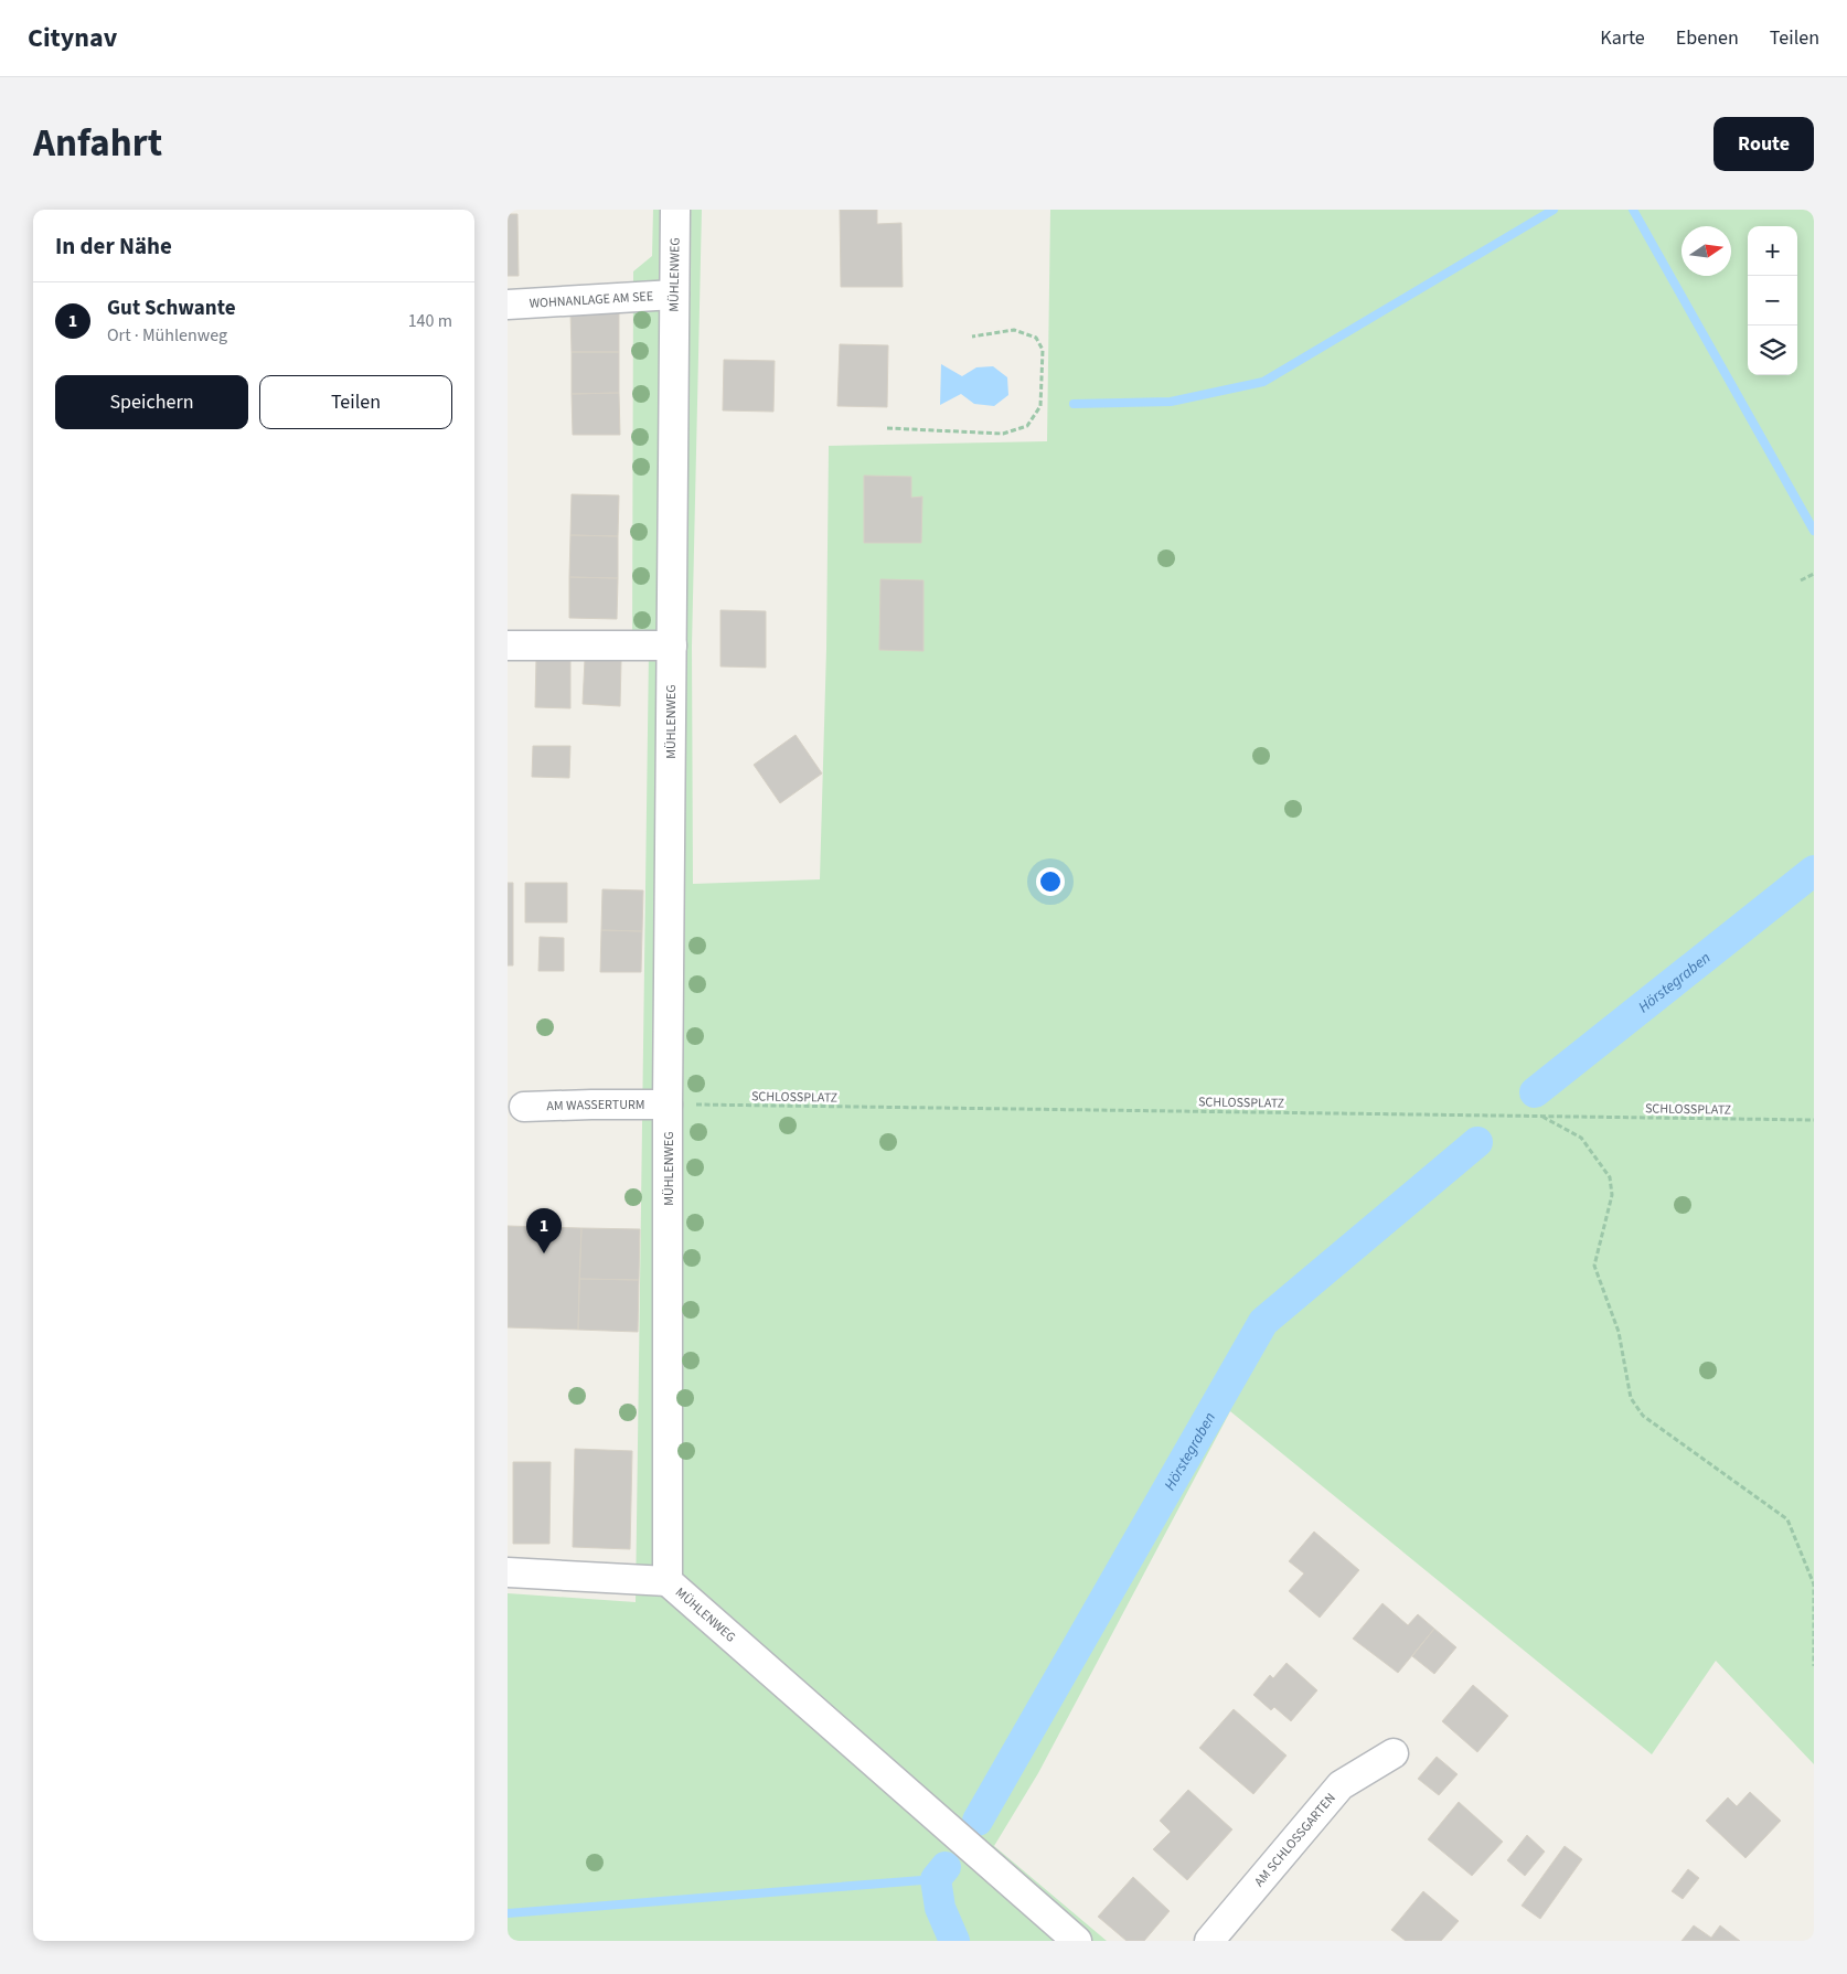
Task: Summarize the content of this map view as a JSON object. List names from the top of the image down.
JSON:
{
  "streets": {
    "street": [
      "MÜHLENWEG",
      "WOHNANLAGE AM SEE",
      "AM WASSERTURM",
      "AM SCHLOSSGARTEN"
    ],
    "path": ["SCHLOSSPLATZ"]
  },
  "crossings": [
    ["MÜHLENWEG", "WOHNANLAGE AM SEE"],
    ["MÜHLENWEG", "SCHLOSSPLATZ"],
    ["MÜHLENWEG", "AM WASSERTURM"],
    ["SCHLOSSPLATZ", "AM WASSERTURM"]
  ],
  "water": ["Hörstegraben"],
  "north": "right",
  "page": {
    "header": "Citynav",
    "nav": ["Karte", "Ebenen", "Teilen"],
    "title": "Anfahrt",
    "buttons": [
      "Route",
      ["Speichern", "Teilen"]
    ],
    "heading": "In der Nähe",
    "map_buttons": ["+", "−"],
    "list": [
      {
        "mark": "1",
        "name": "Gut Schwante",
        "note": "Ort · Mühlenweg",
        "value": "140 m"
      }
    ],
    "pins": "1"
  }
}
